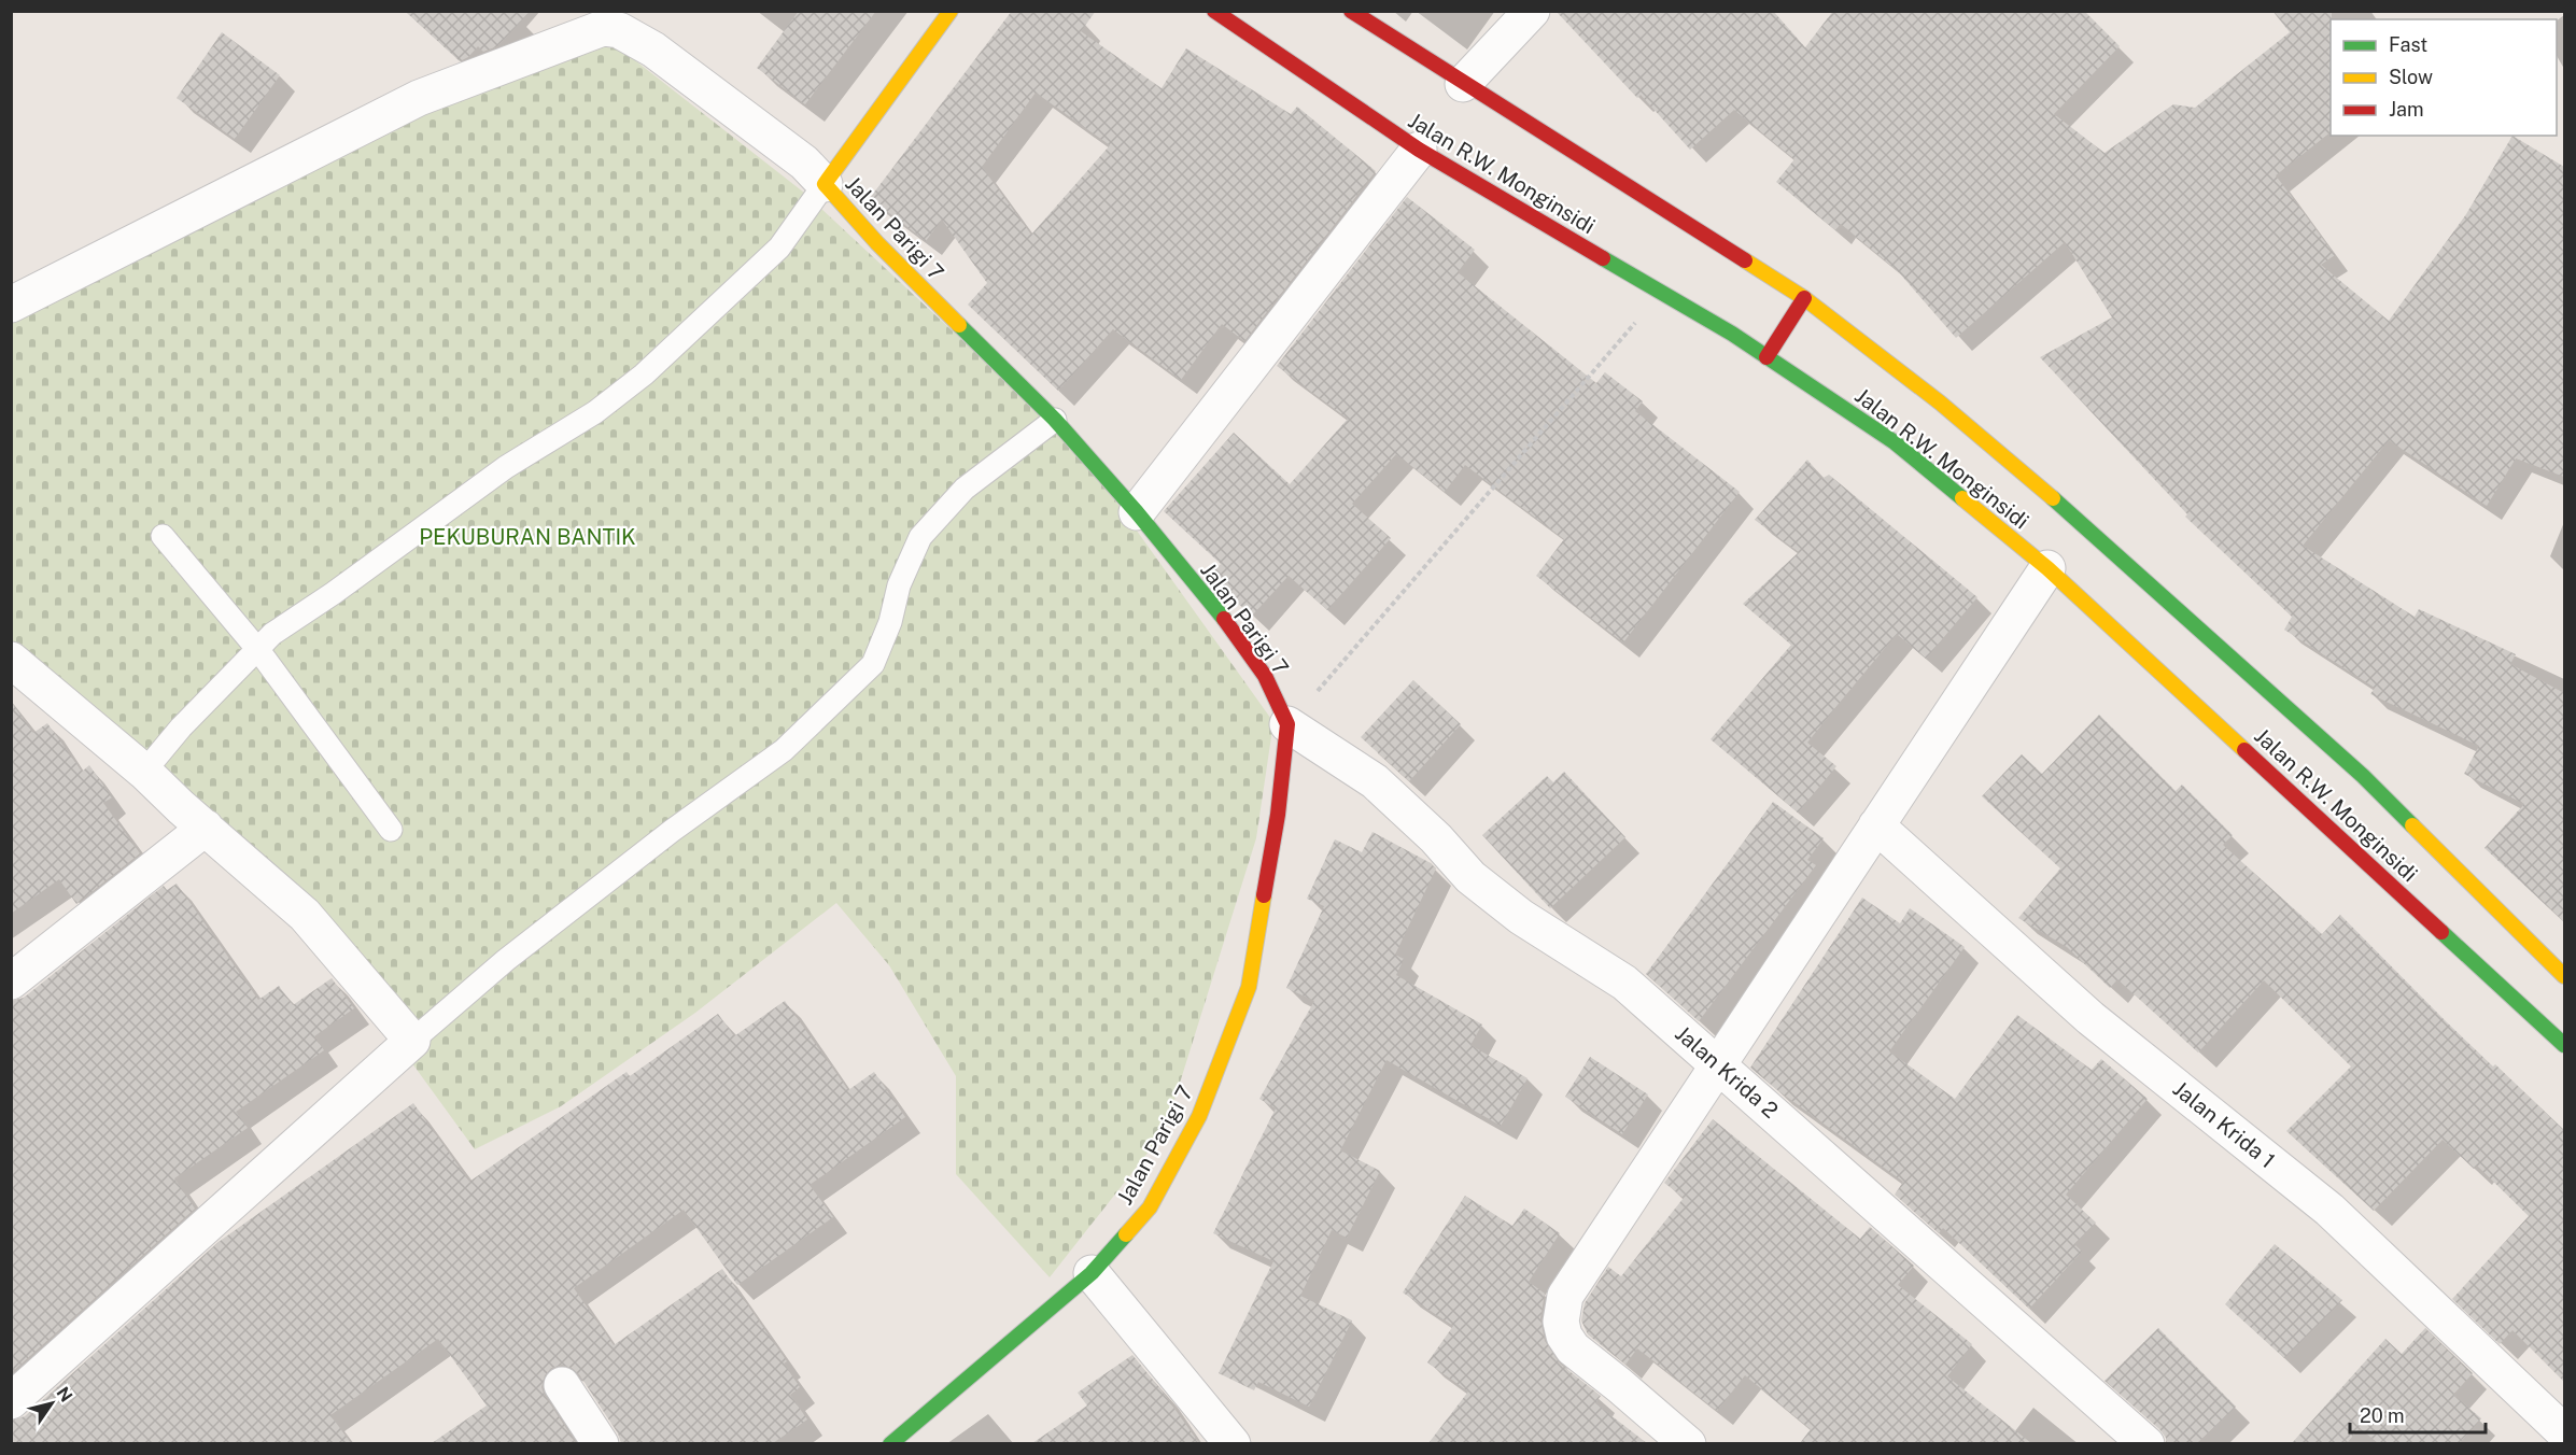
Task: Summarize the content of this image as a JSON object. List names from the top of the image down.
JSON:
{
  "streets": {
    "main road": ["Jalan R.W. Monginsidi", "Jalan Parigi 7"],
    "street": ["Jalan Krida 2", "Jalan Krida 1"]
  },
  "crossings": [
    ["Jalan Parigi 7", "Jalan Krida 2"]
  ],
  "parks": ["PEKUBURAN BANTIK"],
  "legend": ["Fast", "Slow", "Jam"],
  "scale_bar": "20 m",
  "north": "top right"
}
